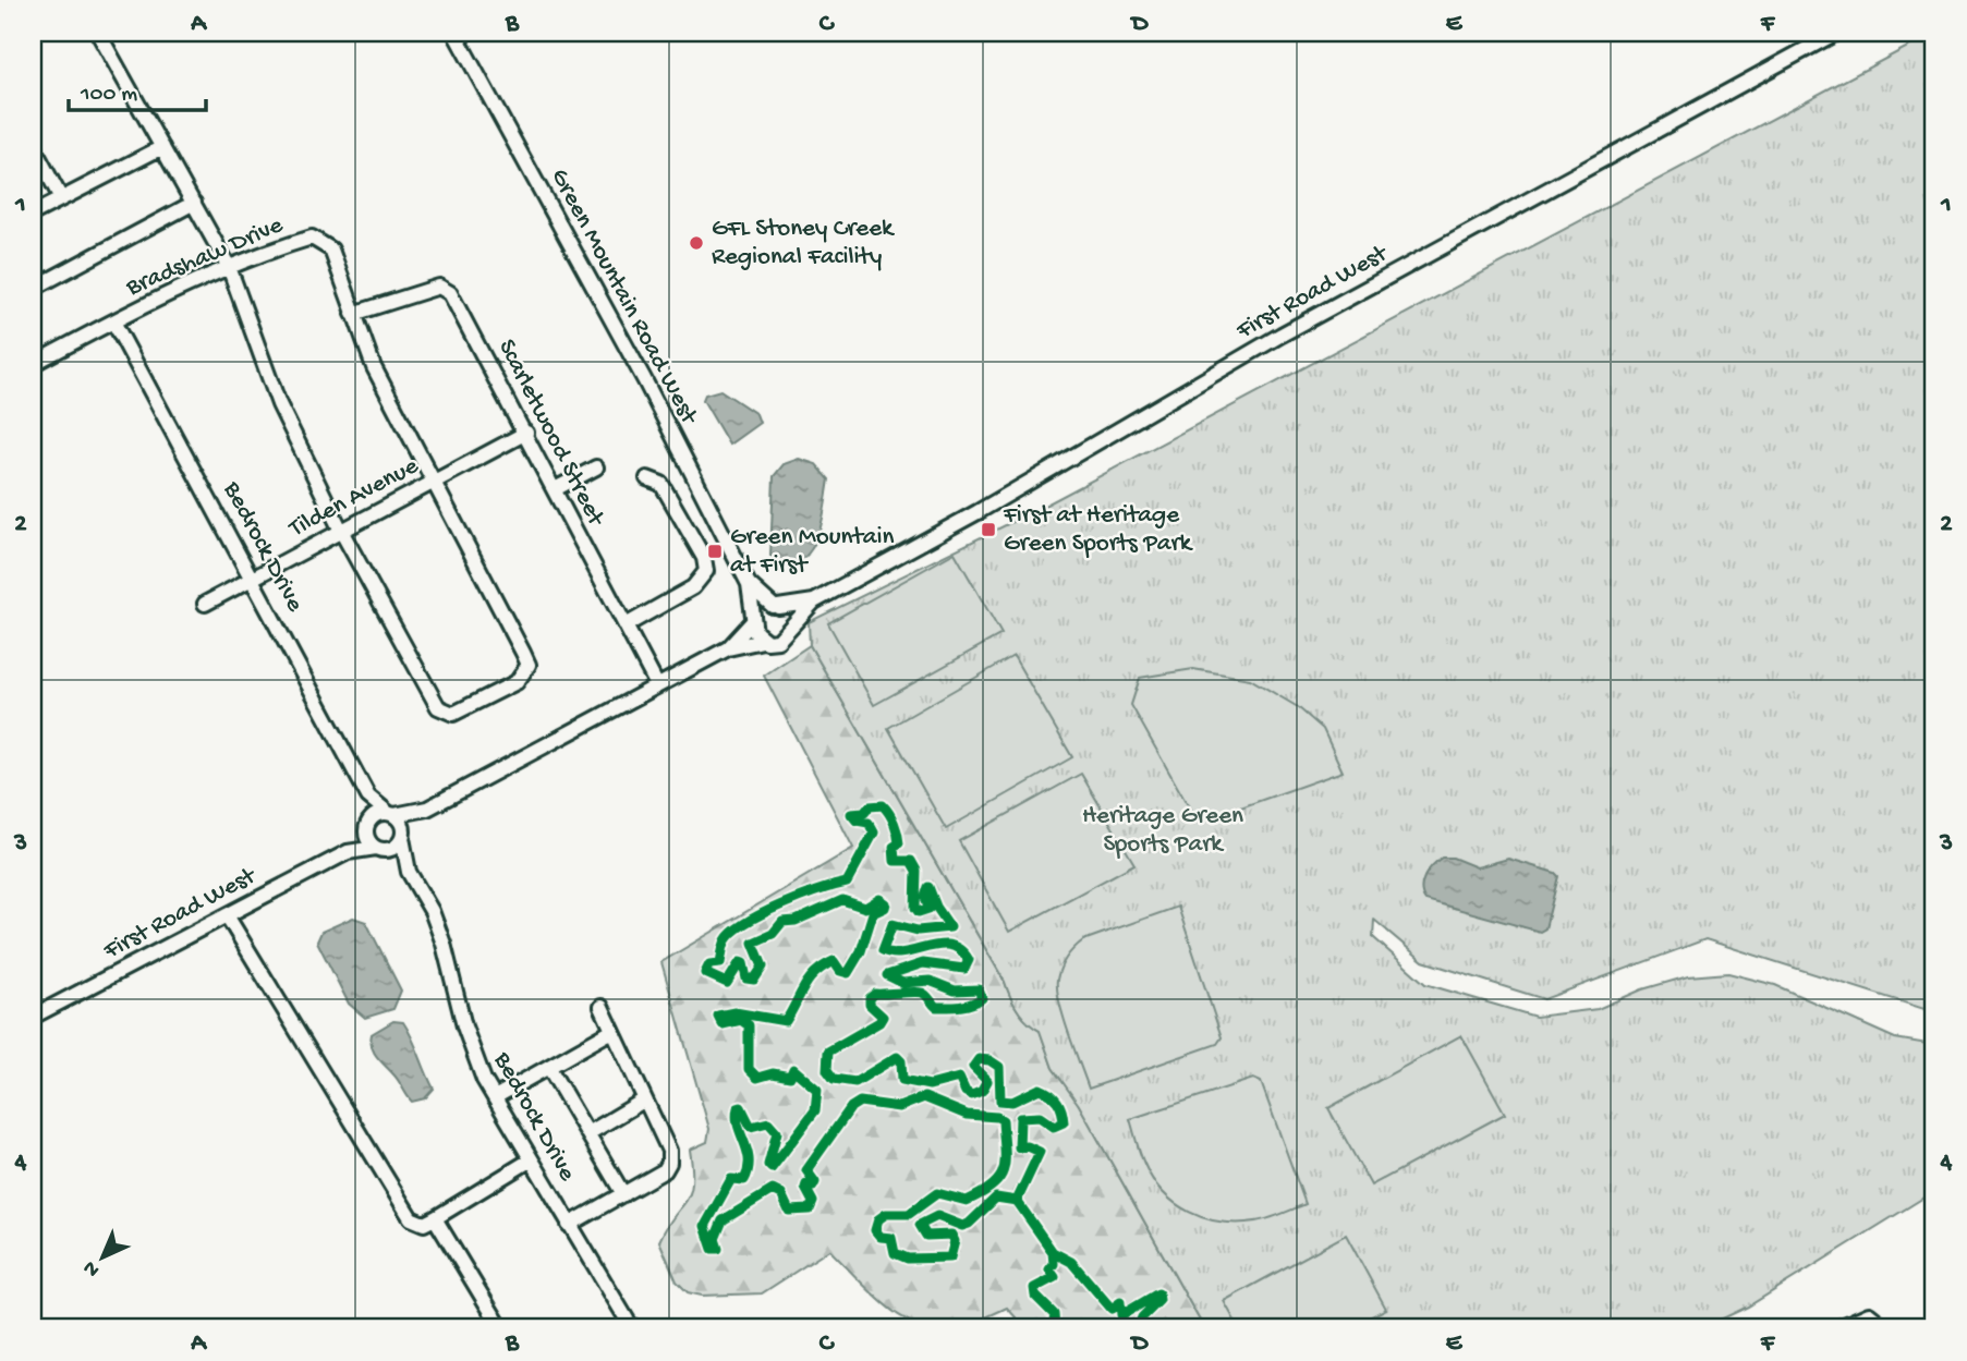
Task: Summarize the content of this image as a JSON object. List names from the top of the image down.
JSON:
{
  "streets": {
    "street": [
      "Bradshaw Drive",
      "First Road West",
      "Green Mountain Road West",
      "Scarletwood Street",
      "Tilden Avenue",
      "Bedrock Drive"
    ]
  },
  "crossings": [
    ["Bradshaw Drive", "Scarletwood Street"],
    ["Bradshaw Drive", "Tilden Avenue"],
    ["Bradshaw Drive", "Bedrock Drive"],
    ["First Road West", "Green Mountain Road West"],
    ["First Road West", "Scarletwood Street"],
    ["First Road West", "Bedrock Drive"],
    ["Scarletwood Street", "Tilden Avenue"],
    ["Tilden Avenue", "Bedrock Drive"]
  ],
  "parks": ["Heritage Green Sports Park"],
  "places": {
    "other": ["GFL Stoney Creek Regional Facility"],
    "transit": ["First at Heritage Green Sports Park", "Green Mountain at First"]
  },
  "scale_bar": "100 m",
  "north": "bottom left",
  "grid": {
    "columns": [
      "A",
      "B",
      "C",
      "D",
      "E",
      "F"
    ],
    "rows": [
      "1",
      "2",
      "3",
      "4"
    ]
  }
}
